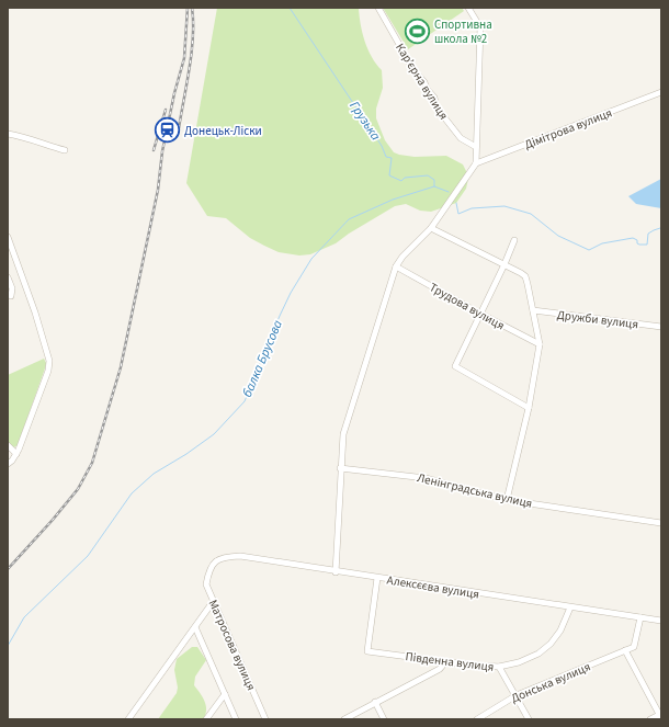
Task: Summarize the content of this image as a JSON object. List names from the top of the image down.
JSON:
{
  "streets": {
    "street": [
      "Кар’єрна вулиця",
      "Дімітрова вулиця",
      "Трудова вулиця",
      "Дружби вулиця",
      "Ленінградська вулиця",
      "Алексєєва вулиця",
      "Матросова вулиця",
      "Південна вулиця",
      "Донська вулиця"
    ]
  },
  "crossings": [
    ["Алексєєва вулиця", "Матросова вулиця"],
    ["Алексєєва вулиця", "Південна вулиця"],
    ["Південна вулиця", "Донська вулиця"]
  ],
  "water": ["Грузька", "балка Брусова"],
  "places": {
    "sports": ["Спортивна школа №2"],
    "station": ["Донецьк-Ліски"]
  }
}
